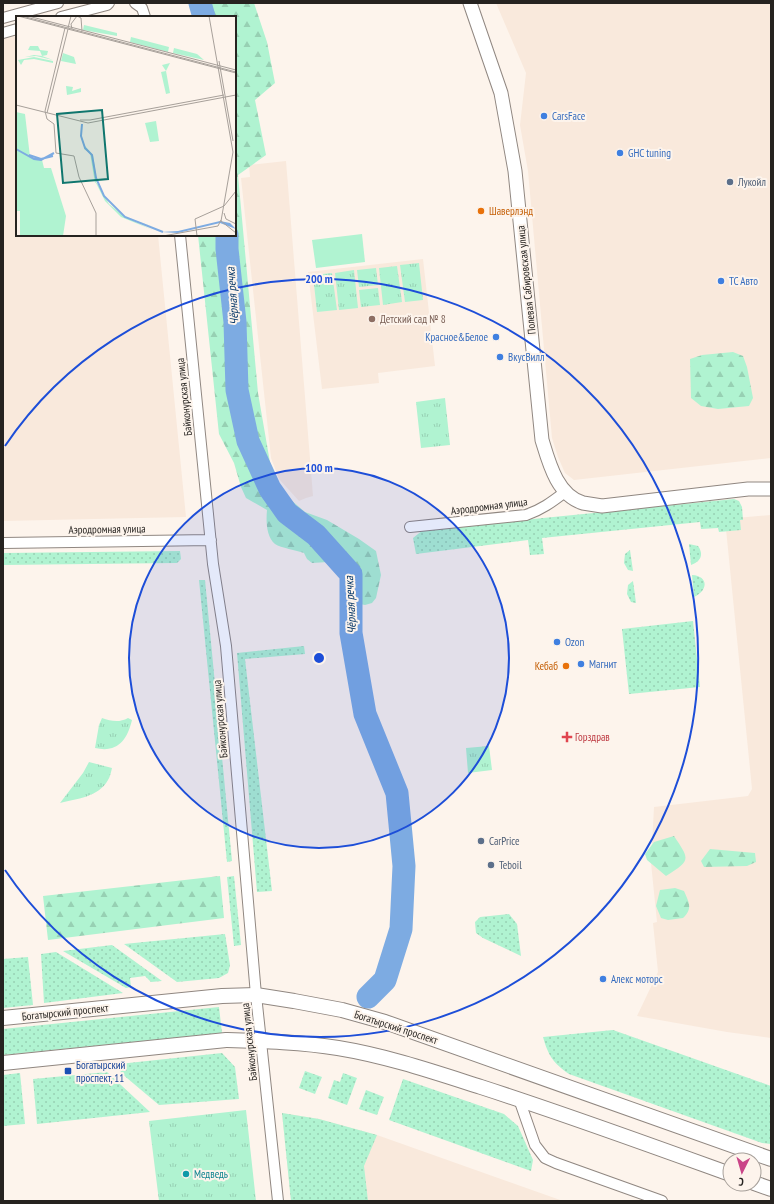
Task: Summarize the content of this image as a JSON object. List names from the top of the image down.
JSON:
{
  "streets": {
    "main road": ["Богатырский проспект"],
    "street": ["Полевая Сабировская улица", "Байконурская улица", "Аэродромная улица"]
  },
  "crossings": [
    ["Полевая Сабировская улица", "Аэродромная улица"],
    ["Байконурская улица", "Аэродромная улица"],
    ["Байконурская улица", "Богатырский проспект"]
  ],
  "water": ["Чёрная речка"],
  "places": {
    "other": [
      "CarsFace",
      "GHC tuning",
      "Лукойл",
      "Шаверлэнд",
      "ТС Авто",
      "Детский сад № 8",
      "Красное&Белое",
      "ВкусВилл",
      "Ozon",
      "Магнит",
      "Кебаб",
      "CarPrice",
      "Teboil",
      "Алекс моторс",
      "Медведь"
    ],
    "health": ["Горздрав"],
    "transit": ["Богатырский проспект, 11"]
  },
  "north": "bottom",
  "rings": ["200 m", "100 m"]
}
